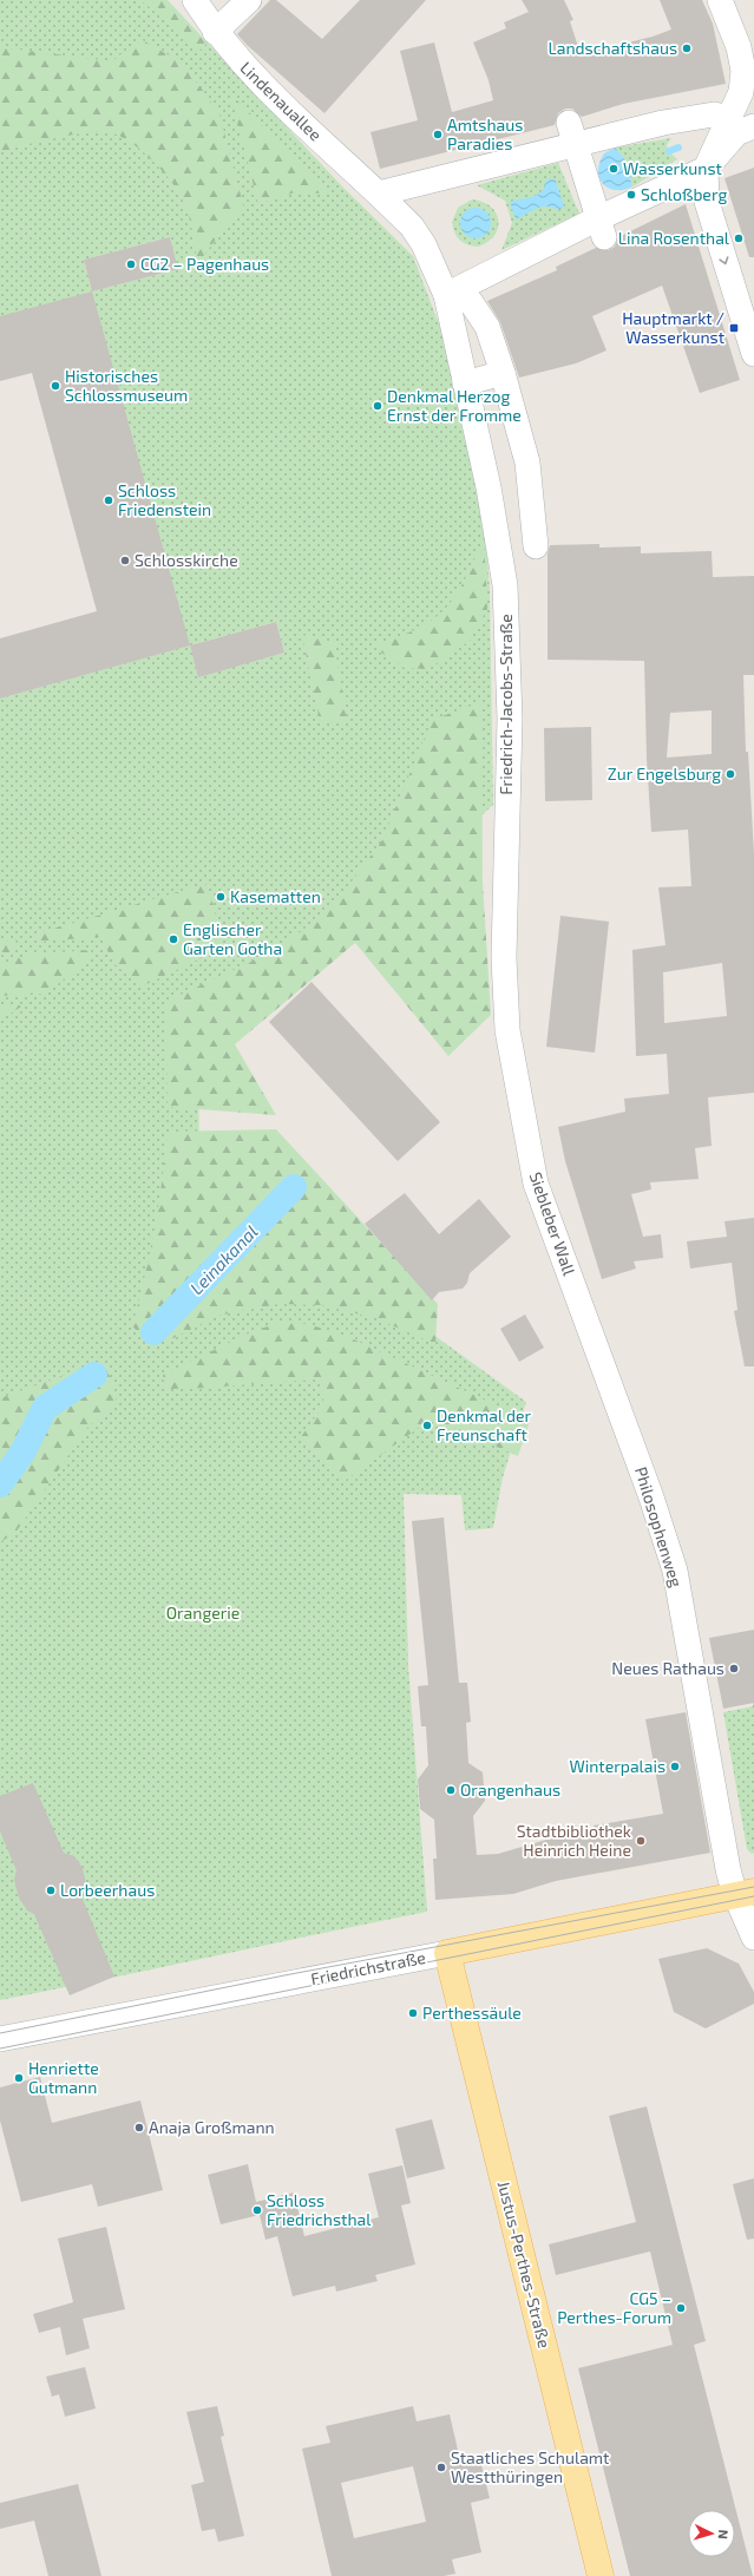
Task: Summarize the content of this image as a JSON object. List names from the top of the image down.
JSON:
{
  "streets": {
    "main road": ["Friedrichstraße", "Justus-Perthes-Straße"],
    "street": [
      "Lindenauallee",
      "Friedrich-Jacobs-Straße",
      "Siebleber Wall",
      "Philosophenweg"
    ]
  },
  "crossings": [
    ["Lindenauallee", "Friedrich-Jacobs-Straße"],
    ["Friedrich-Jacobs-Straße", "Siebleber Wall"],
    ["Siebleber Wall", "Philosophenweg"],
    ["Philosophenweg", "Friedrichstraße"],
    ["Friedrichstraße", "Justus-Perthes-Straße"]
  ],
  "water": ["Leinakanal"],
  "parks": ["Orangerie"],
  "places": {
    "other": [
      "Landschaftshaus",
      "Amtshaus Paradies",
      "Wasserkunst",
      "Schloßberg",
      "Lina Rosenthal",
      "CG2 – Pagenhaus",
      "Historisches Schlossmuseum",
      "Denkmal Herzog Ernst der Fromme",
      "Schloss Friedenstein",
      "Schlosskirche",
      "Zur Engelsburg",
      "Kasematten",
      "Englischer Garten Gotha",
      "Denkmal der Freunschaft",
      "Neues Rathaus",
      "Winterpalais",
      "Orangenhaus",
      "Stadtbibliothek Heinrich Heine",
      "Lorbeerhaus",
      "Perthessäule",
      "Henriette Gutmann",
      "Anaja Großmann",
      "Schloss Friedrichsthal",
      "CG5 – Perthes-Forum",
      "Staatliches Schulamt Westthüringen"
    ],
    "transit": ["Hauptmarkt / Wasserkunst"]
  },
  "north": "right"
}
